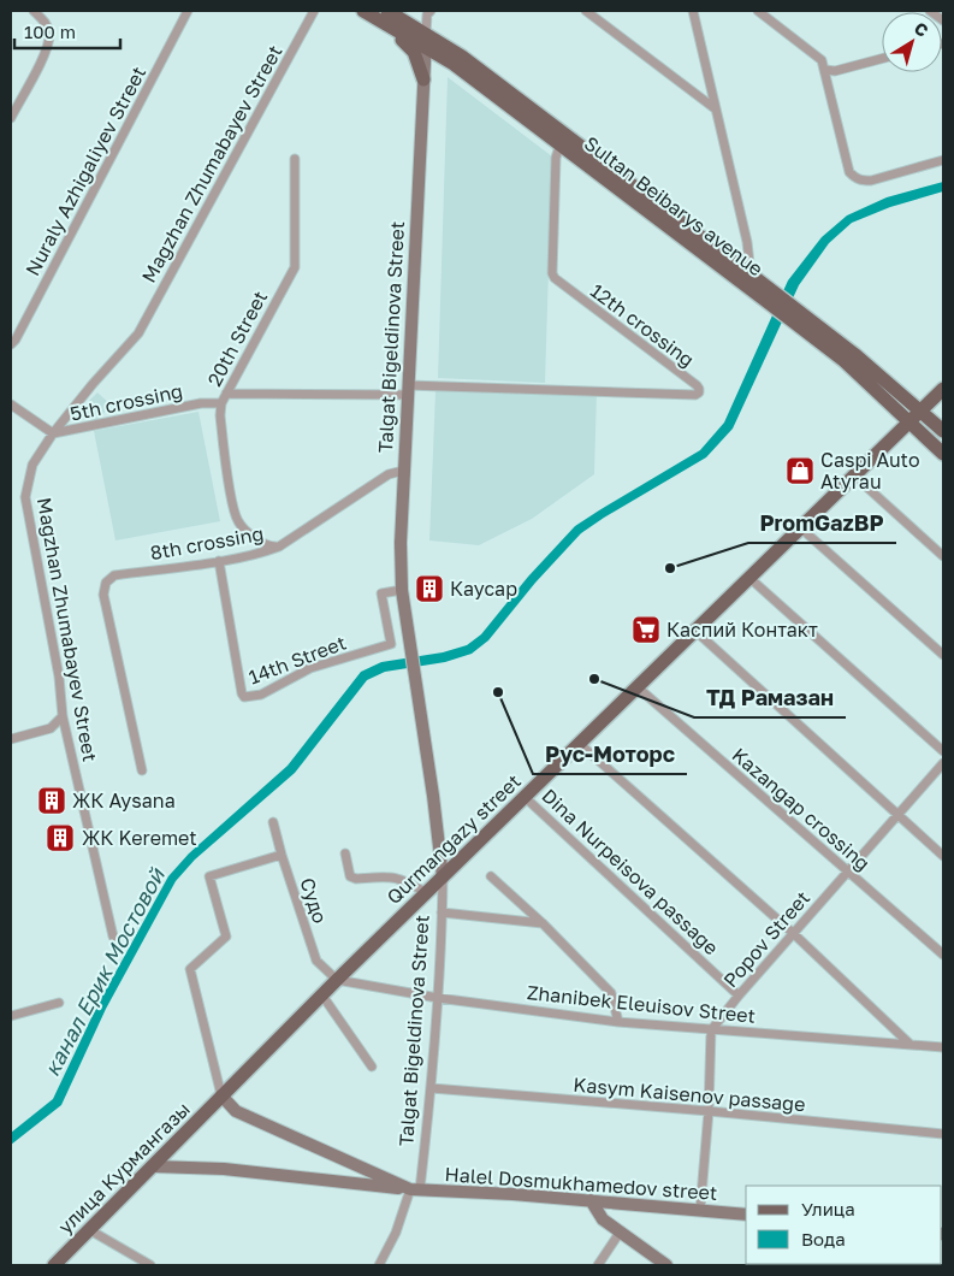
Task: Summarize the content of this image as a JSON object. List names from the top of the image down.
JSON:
{
  "streets": {
    "main road": ["Sultan Beibarys avenue", "Qurmangazy street", "улица Курмангазы"],
    "street": [
      "Magzhan Zhumabayev Street",
      "Nuraly Azhigaliyev Street",
      "12th crossing",
      "Talgat Bigeldinova Street",
      "20th Street",
      "5th crossing",
      "8th crossing",
      "14th Street",
      "Kazangap crossing",
      "Dina Nurpeisova passage",
      "Судо",
      "Popov Street",
      "Zhanibek Eleuisov Street",
      "Kasym Kaisenov passage",
      "Halel Dosmukhamedov street"
    ]
  },
  "crossings": [
    ["Magzhan Zhumabayev Street", "5th crossing"],
    ["Sultan Beibarys avenue", "12th crossing"],
    ["Sultan Beibarys avenue", "Talgat Bigeldinova Street"],
    ["Sultan Beibarys avenue", "Qurmangazy street"],
    ["12th crossing", "Talgat Bigeldinova Street"],
    ["Talgat Bigeldinova Street", "8th crossing"],
    ["Talgat Bigeldinova Street", "14th Street"],
    ["Talgat Bigeldinova Street", "Qurmangazy street"],
    ["Talgat Bigeldinova Street", "Zhanibek Eleuisov Street"],
    ["Talgat Bigeldinova Street", "Kasym Kaisenov passage"],
    ["Talgat Bigeldinova Street", "Halel Dosmukhamedov street"],
    ["20th Street", "5th crossing"],
    ["20th Street", "8th crossing"],
    ["8th crossing", "14th Street"],
    ["Kazangap crossing", "Qurmangazy street"],
    ["Kazangap crossing", "Popov Street"],
    ["Qurmangazy street", "Dina Nurpeisova passage"],
    ["Qurmangazy street", "Судо"],
    ["Qurmangazy street", "Zhanibek Eleuisov Street"],
    ["Qurmangazy street", "улица Курмангазы"],
    ["Qurmangazy street", "Halel Dosmukhamedov street"],
    ["Dina Nurpeisova passage", "Popov Street"],
    ["Судо", "Zhanibek Eleuisov Street"],
    ["Popov Street", "Zhanibek Eleuisov Street"],
    ["улица Курмангазы", "Halel Dosmukhamedov street"]
  ],
  "water": ["канал Ерик Мостовой"],
  "places": {
    "shop": ["Caspi Auto Atyrau"],
    "other": ["PromGazBP", "ТД Рамазан", "Рус-Моторс"],
    "building": ["Каусар", "ЖК Aysana", "ЖК Keremet"],
    "supermarket": ["Каспий Контакт"]
  },
  "legend": ["Улица", "Вода"],
  "scale_bar": "100 m",
  "north": "top right"
}
